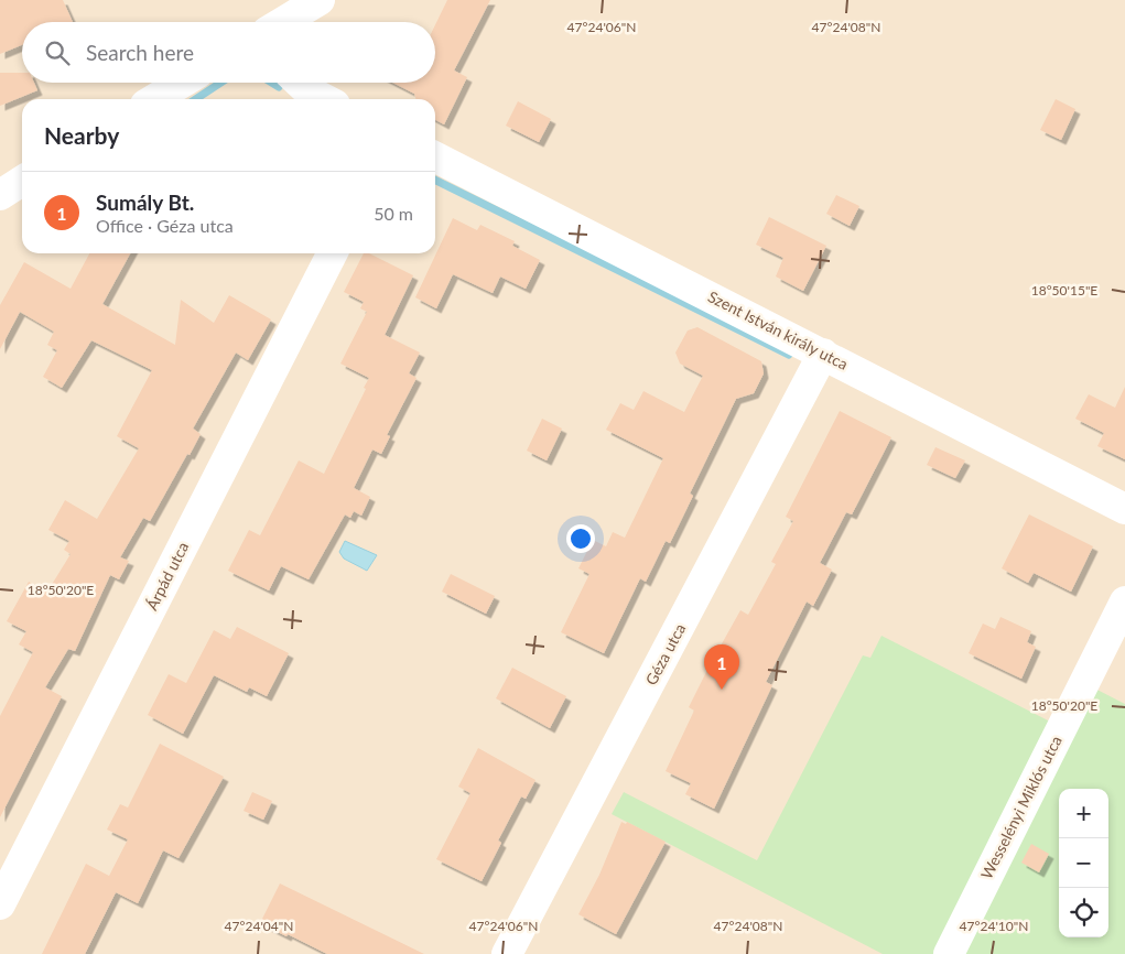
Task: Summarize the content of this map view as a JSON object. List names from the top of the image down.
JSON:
{
  "streets": {
    "street": [
      "Szent István király utca",
      "Árpád utca",
      "Géza utca",
      "Wesselényi Miklós utca"
    ]
  },
  "crossings": [
    ["Szent István király utca", "Géza utca"]
  ],
  "page": {
    "search": "Search here",
    "heading": "Nearby",
    "list": [
      {
        "mark": "1",
        "name": "Sumály Bt.",
        "note": "Office · Géza utca",
        "value": "50 m"
      }
    ],
    "pins": "1",
    "map_buttons": ["+", "−"]
  },
  "coordinates": [
    "47°24'06\"N",
    "47°24'08\"N",
    "18°50'15\"E",
    "18°50'20\"E",
    "47°24'04\"N",
    "47°24'10\"N"
  ]
}
